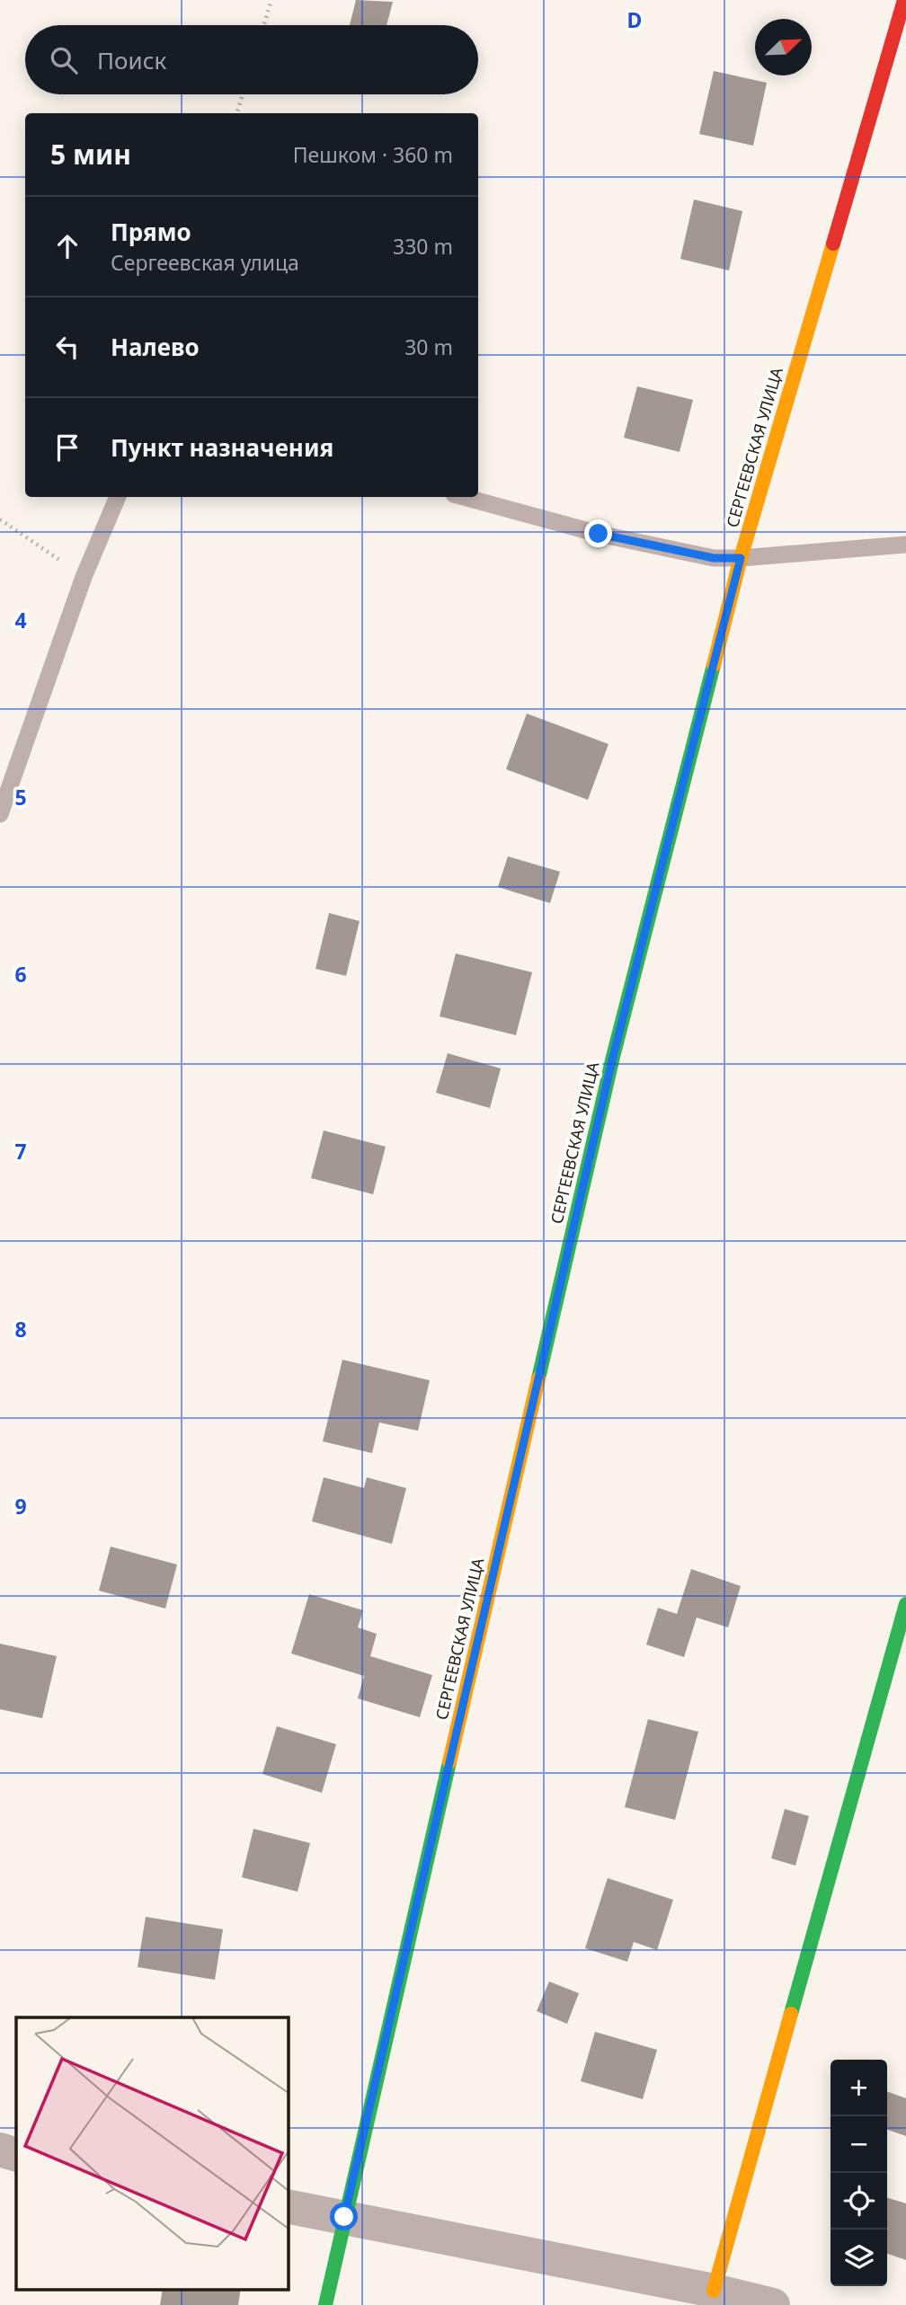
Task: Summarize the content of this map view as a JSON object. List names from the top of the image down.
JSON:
{
  "streets": {
    "street": ["СЕРГЕЕВСКАЯ УЛИЦА"]
  },
  "north": "top right",
  "page": {
    "search": "Поиск",
    "heading": ["5 мин", "Пешком · 360 m"],
    "list": [
      ["Прямо", "Сергеевская улица", "330 m"],
      ["Налево", "30 m"],
      "Пункт назначения"
    ],
    "map_buttons": ["+", "−"]
  },
  "grid": {
    "columns": ["D"],
    "rows": [
      "4",
      "5",
      "6",
      "7",
      "8",
      "9"
    ]
  }
}
